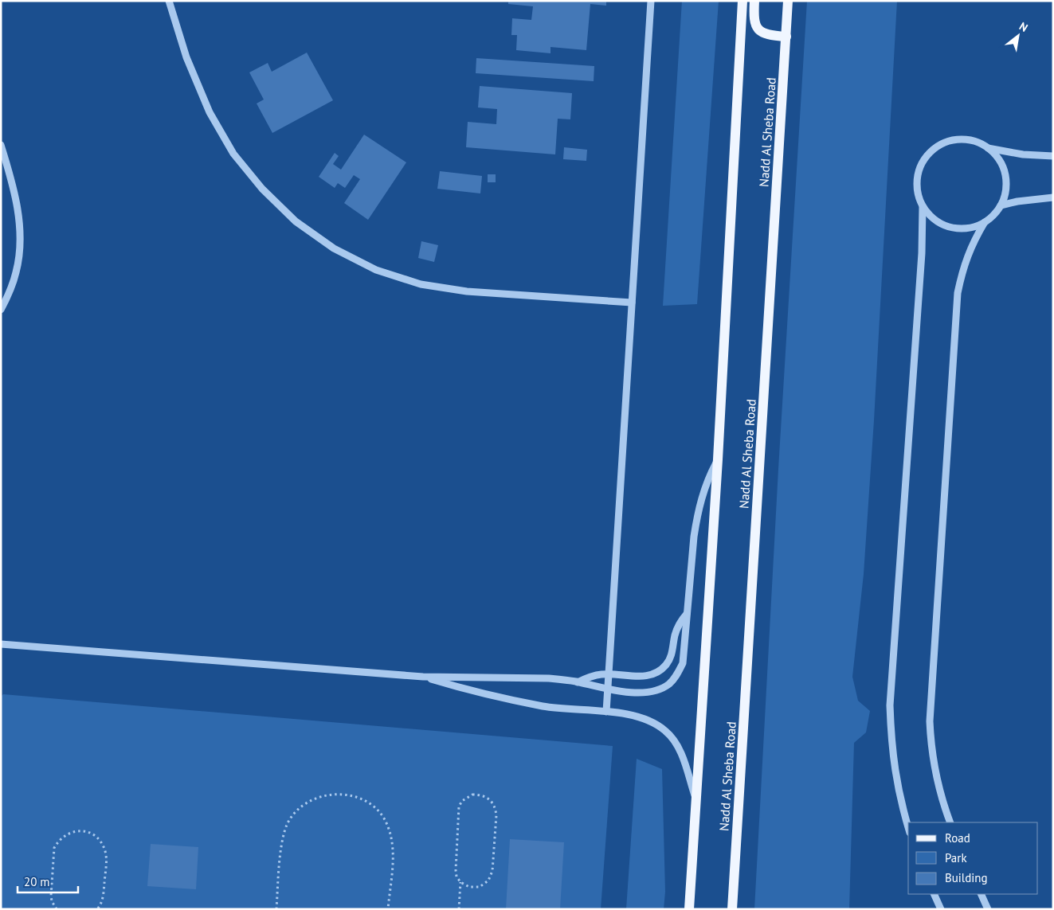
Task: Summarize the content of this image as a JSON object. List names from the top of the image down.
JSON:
{
  "streets": {
    "main road": ["Nadd Al Sheba Road"]
  },
  "legend": ["Road", "Park", "Building"],
  "scale_bar": "20 m",
  "north": "top right"
}
